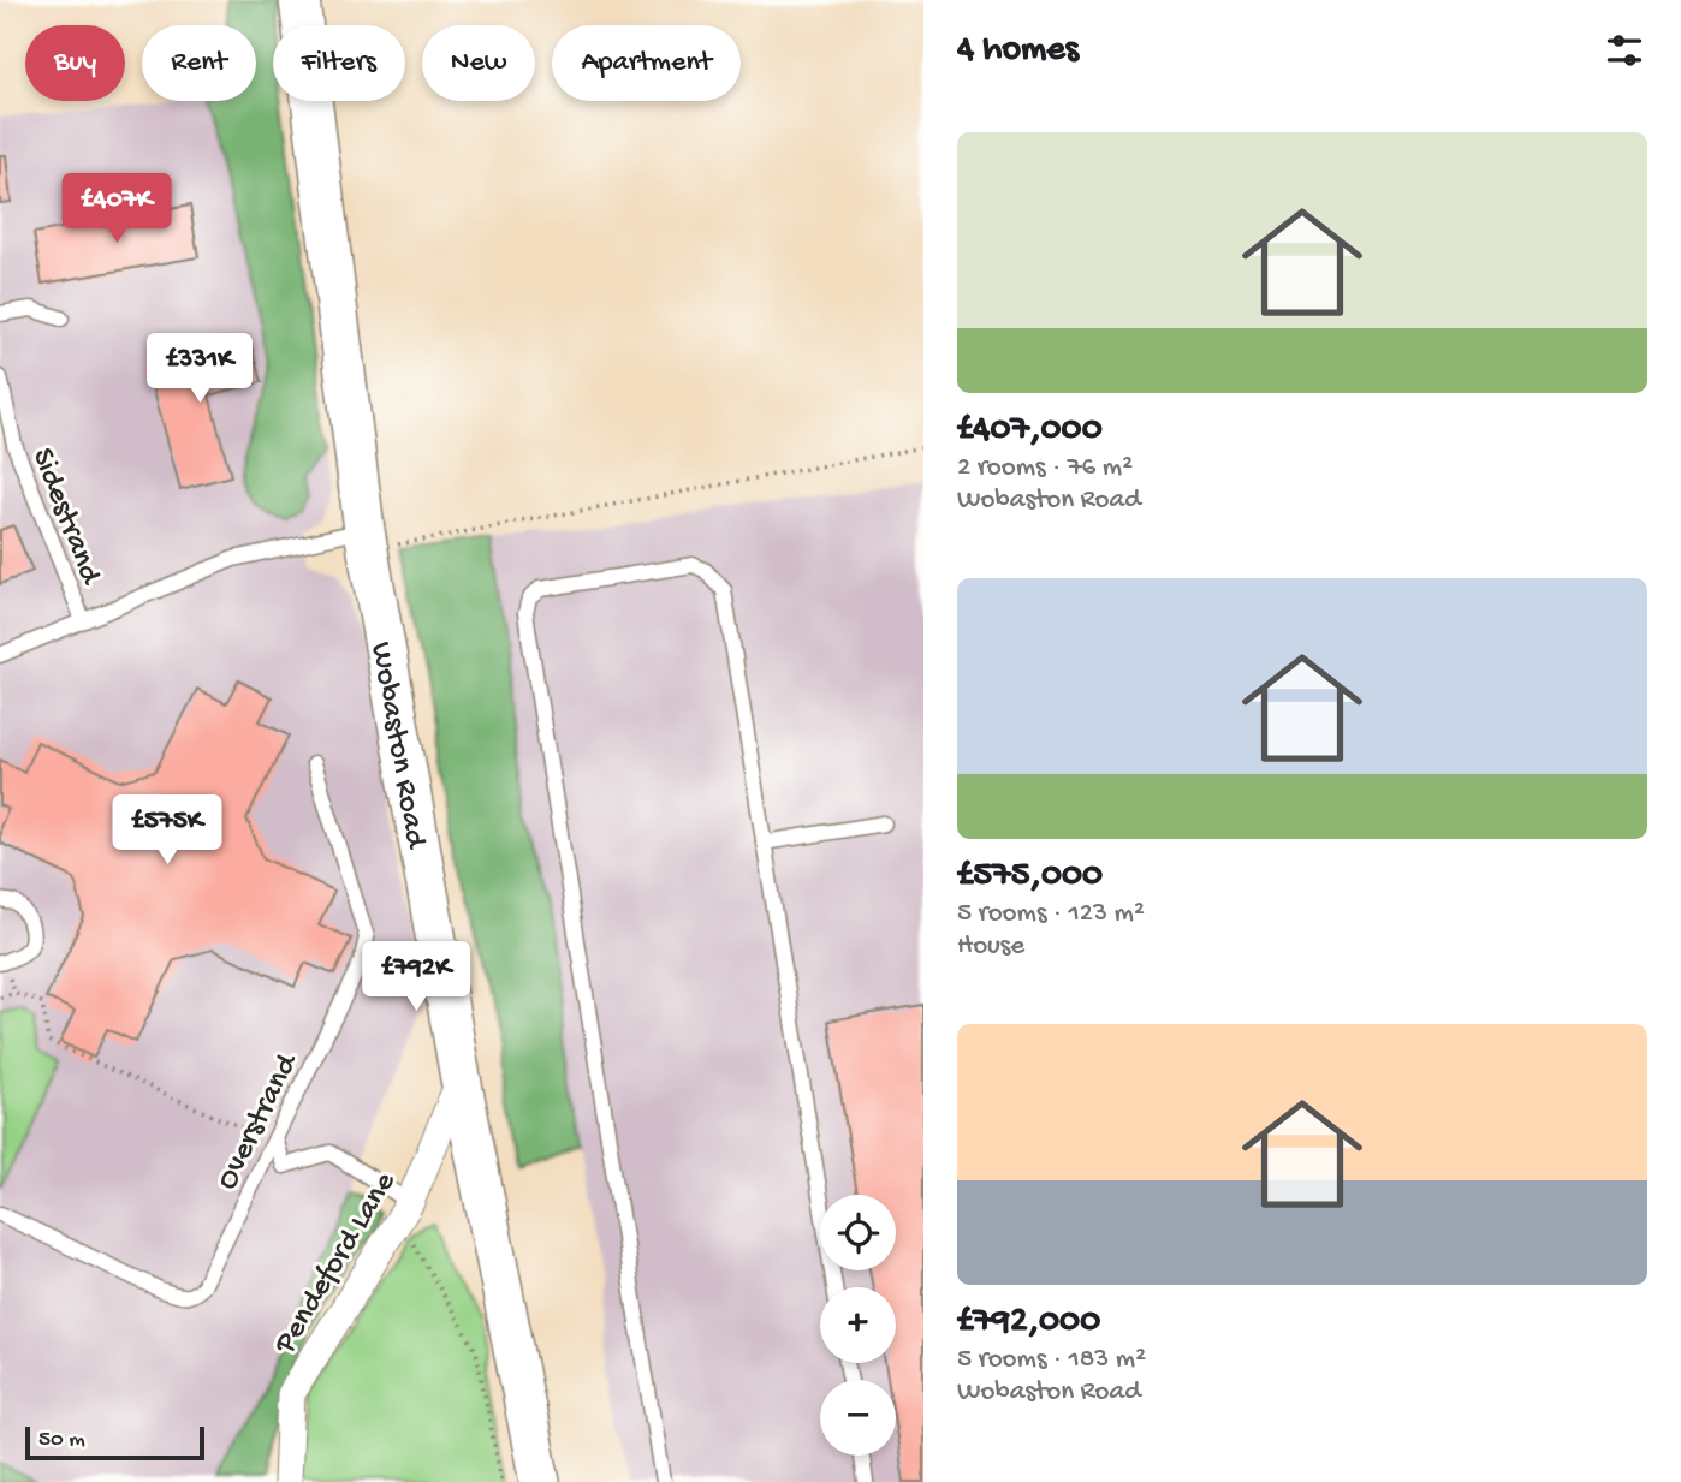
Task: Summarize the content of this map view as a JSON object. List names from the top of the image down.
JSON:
{
  "streets": {
    "street": ["Wobaston Road", "Pendeford Lane"],
    "lane": ["Sidestrand", "Overstrand"]
  },
  "crossings": [
    ["Wobaston Road", "Pendeford Lane"]
  ],
  "scale_bar": "50 m",
  "page": {
    "heading": "4 homes",
    "chip": [
      "Buy",
      "Rent",
      "Filters",
      "New",
      "Apartment"
    ],
    "list": [
      {
        "name": "£407,000",
        "note": "2 rooms · 76 m² · Wobaston Road"
      },
      {
        "name": "£575,000",
        "note": "5 rooms · 123 m² · House"
      },
      {
        "name": "£792,000",
        "note": "5 rooms · 183 m² · Wobaston Road"
      }
    ],
    "price": [
      "£407K",
      "£331K",
      "£575K",
      "£792K"
    ],
    "map_buttons": ["+", "−"],
    "scale": "50 m"
  }
}
